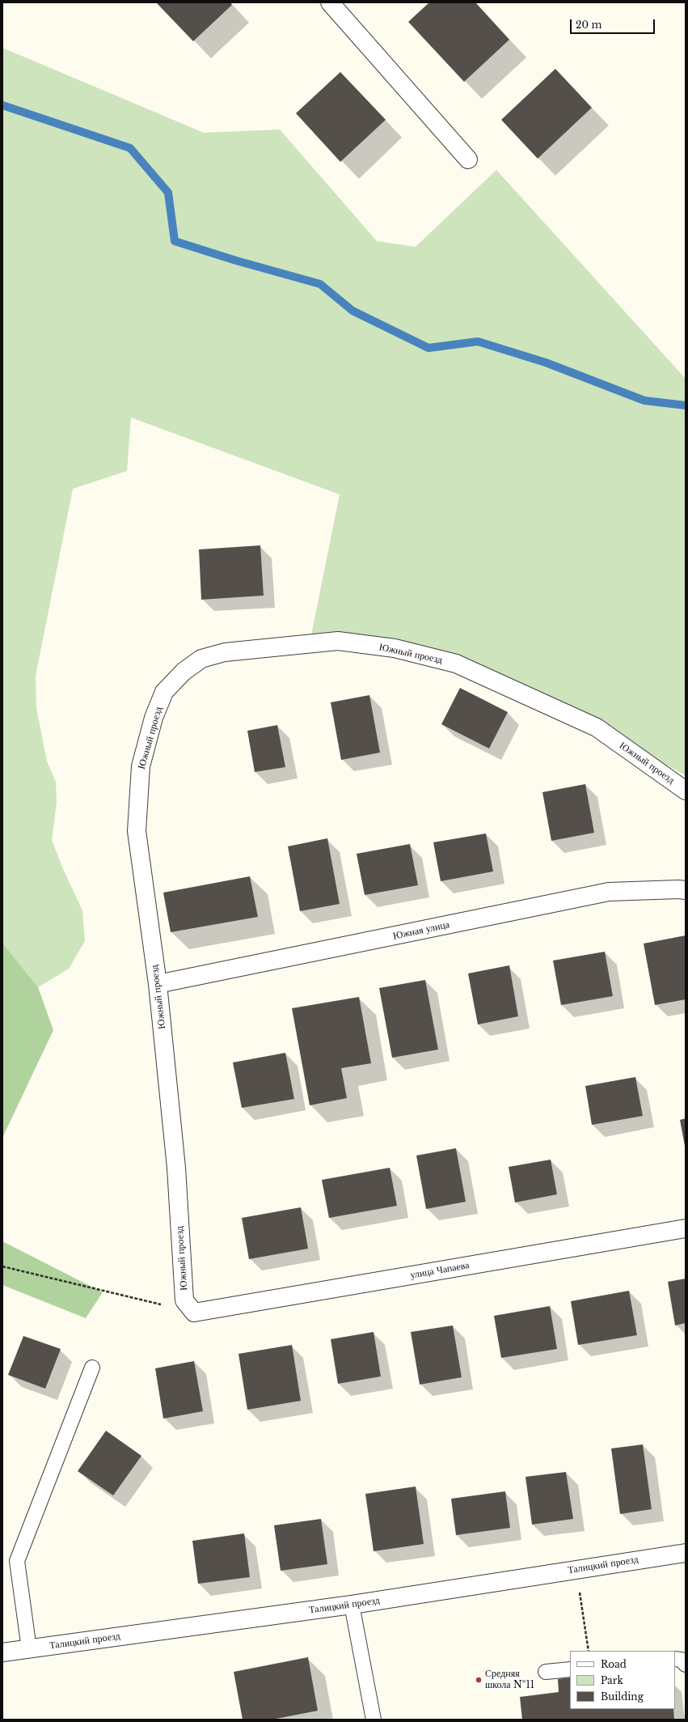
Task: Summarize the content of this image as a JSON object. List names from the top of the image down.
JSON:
{
  "streets": {
    "street": [
      "Южный проезд",
      "Южная улица",
      "улица Чапаева",
      "Талицкий проезд"
    ]
  },
  "crossings": [
    ["Южный проезд", "Южная улица"],
    ["Южный проезд", "улица Чапаева"]
  ],
  "places": ["Средняя школа №11"],
  "legend": ["Road", "Park", "Building"],
  "scale_bar": "20 m"
}
